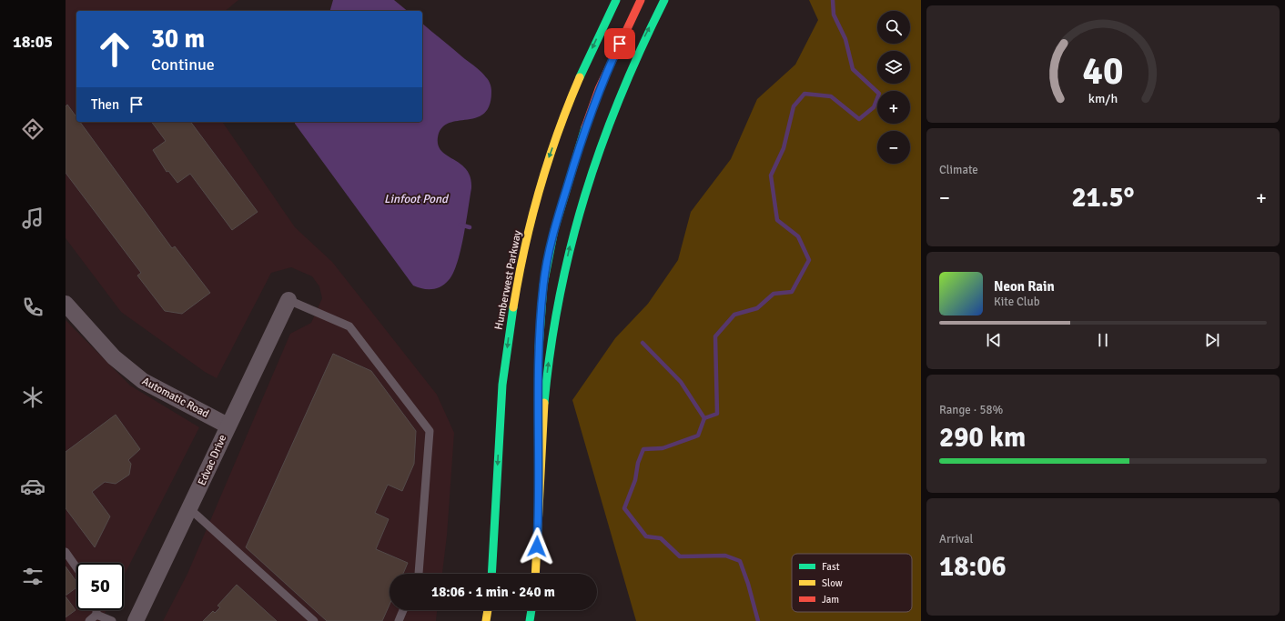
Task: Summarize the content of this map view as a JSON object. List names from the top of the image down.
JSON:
{
  "streets": {
    "main road": ["Humberwest Parkway"],
    "street": ["Automatic Road", "Edvac Drive"]
  },
  "crossings": [
    ["Automatic Road", "Edvac Drive"]
  ],
  "water": ["Linfoot Pond"],
  "legend": ["Fast", "Slow", "Jam"],
  "page": {
    "tabs": "18:05",
    "map_buttons": ["+", "−"],
    "turn": ["30 m", "Continue"],
    "then": "Then",
    "tile": [
      "Climate",
      ["Range · 58%", "290 km"],
      ["Arrival", "18:06"]
    ],
    "heat": ["−", "21.5°", "+"],
    "song": ["Neon Rain", "Kite Club"],
    "limit": "50",
    "trip": "18:06 · 1 min · 240 m",
    "gauge": ["40", "km/h"]
  }
}
